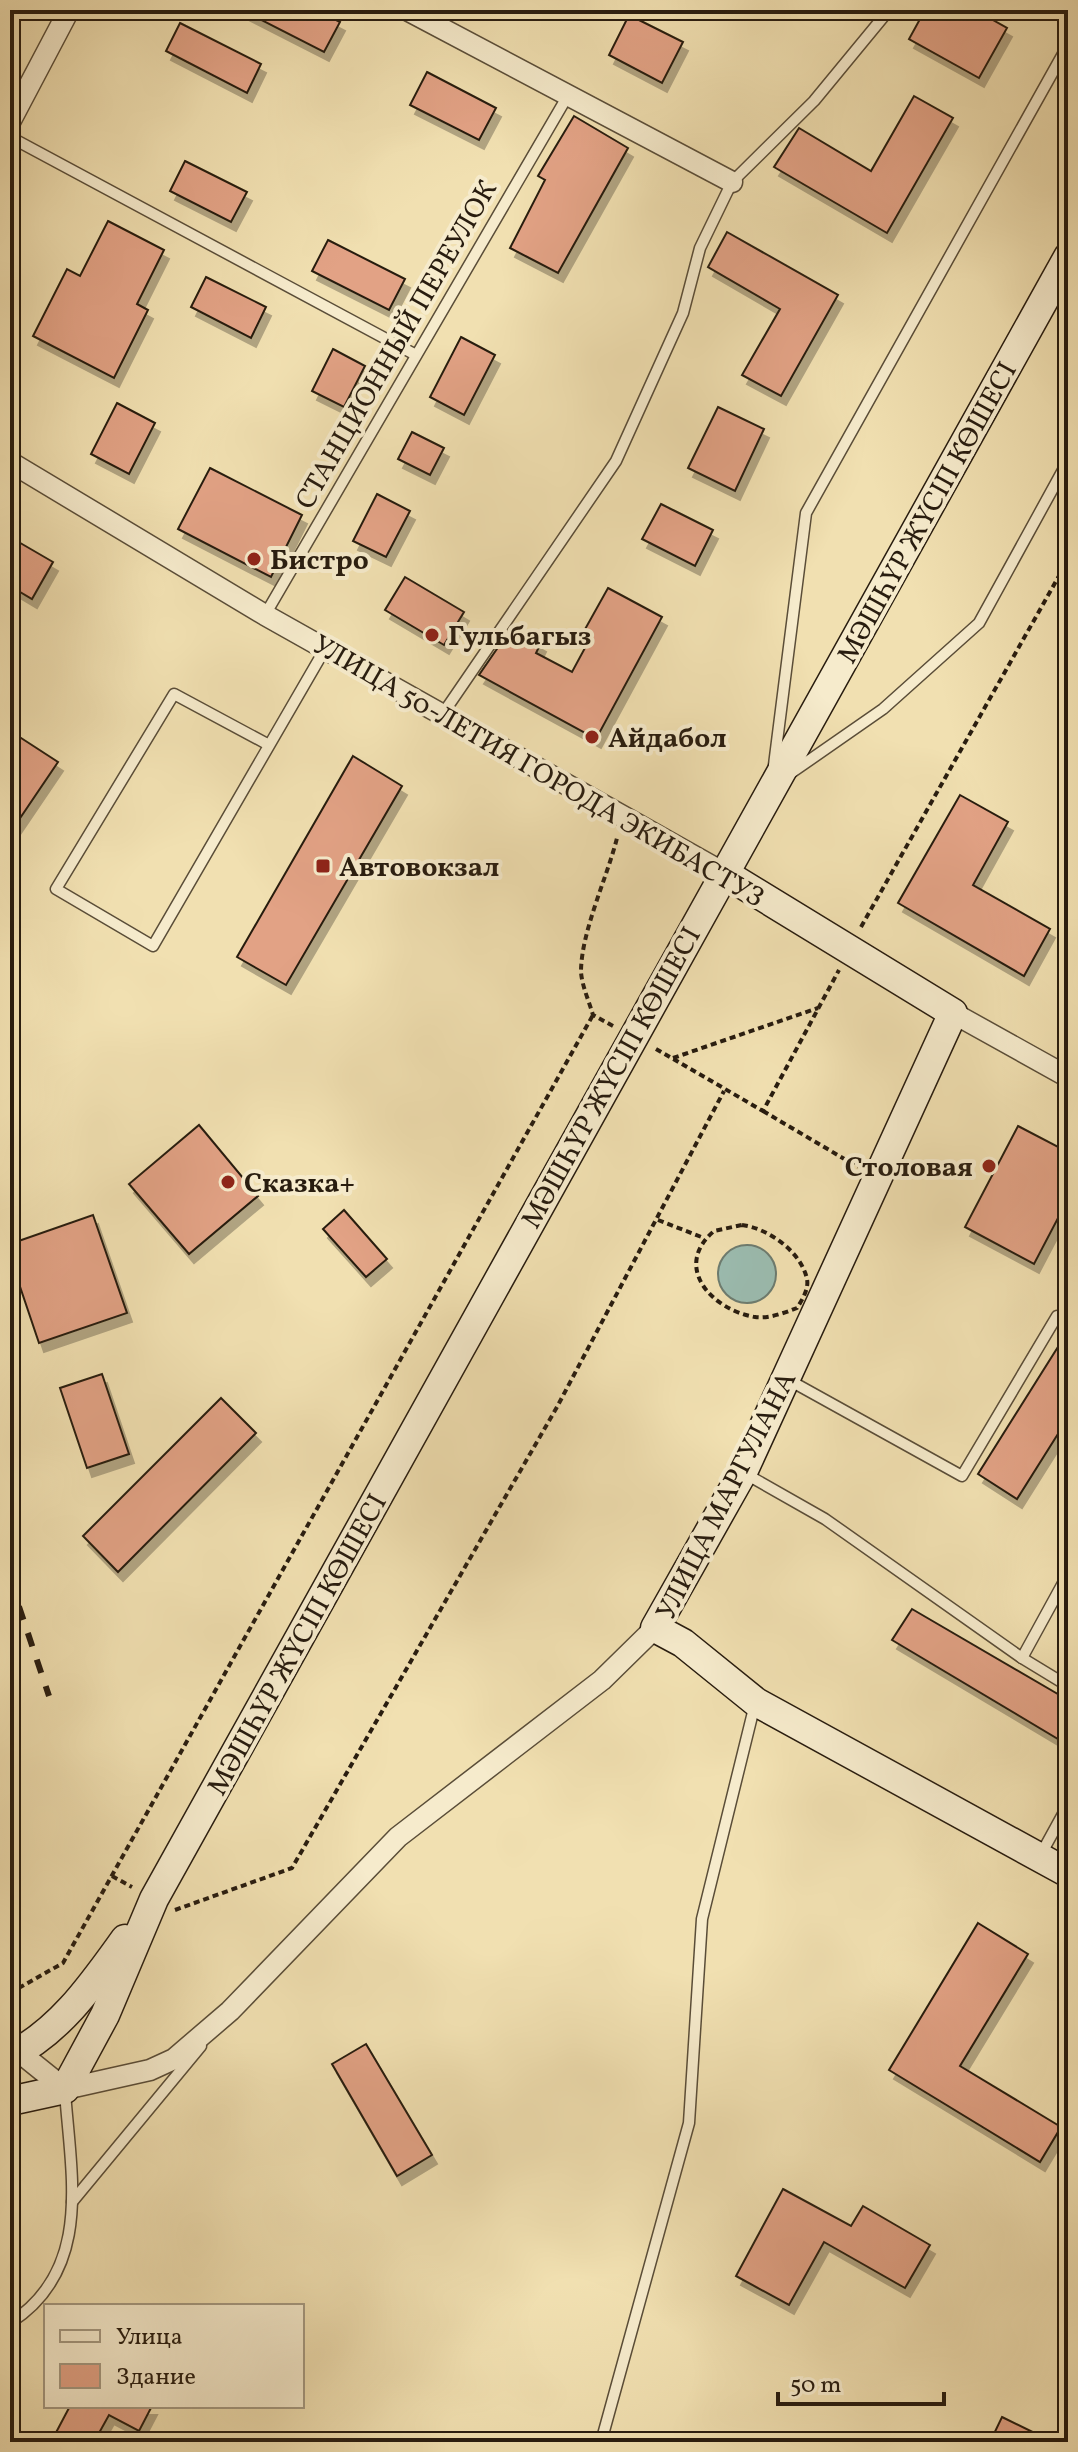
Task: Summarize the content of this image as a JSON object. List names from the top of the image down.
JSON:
{
  "streets": {
    "main road": ["МӘШҺҮР ЖҮСІП КӨШЕСІ", "УЛИЦА 50-ЛЕТИЯ ГОРОДА ЭКИБАСТУЗ", "УЛИЦА МАРГУЛАНА"],
    "lane": ["СТАНЦИОННЫЙ ПЕРЕУЛОК"]
  },
  "crossings": [
    ["СТАНЦИОННЫЙ ПЕРЕУЛОК", "УЛИЦА 50-ЛЕТИЯ ГОРОДА ЭКИБАСТУЗ"],
    ["МӘШҺҮР ЖҮСІП КӨШЕСІ", "УЛИЦА 50-ЛЕТИЯ ГОРОДА ЭКИБАСТУЗ"],
    ["УЛИЦА 50-ЛЕТИЯ ГОРОДА ЭКИБАСТУЗ", "УЛИЦА МАРГУЛАНА"]
  ],
  "places": {
    "other": [
      "Бистро",
      "Гульбагыз",
      "Айдабол",
      "Столовая",
      "Сказка+"
    ],
    "transit": ["Автовокзал"]
  },
  "legend": ["Улица", "Здание"],
  "scale_bar": "50 m"
}
